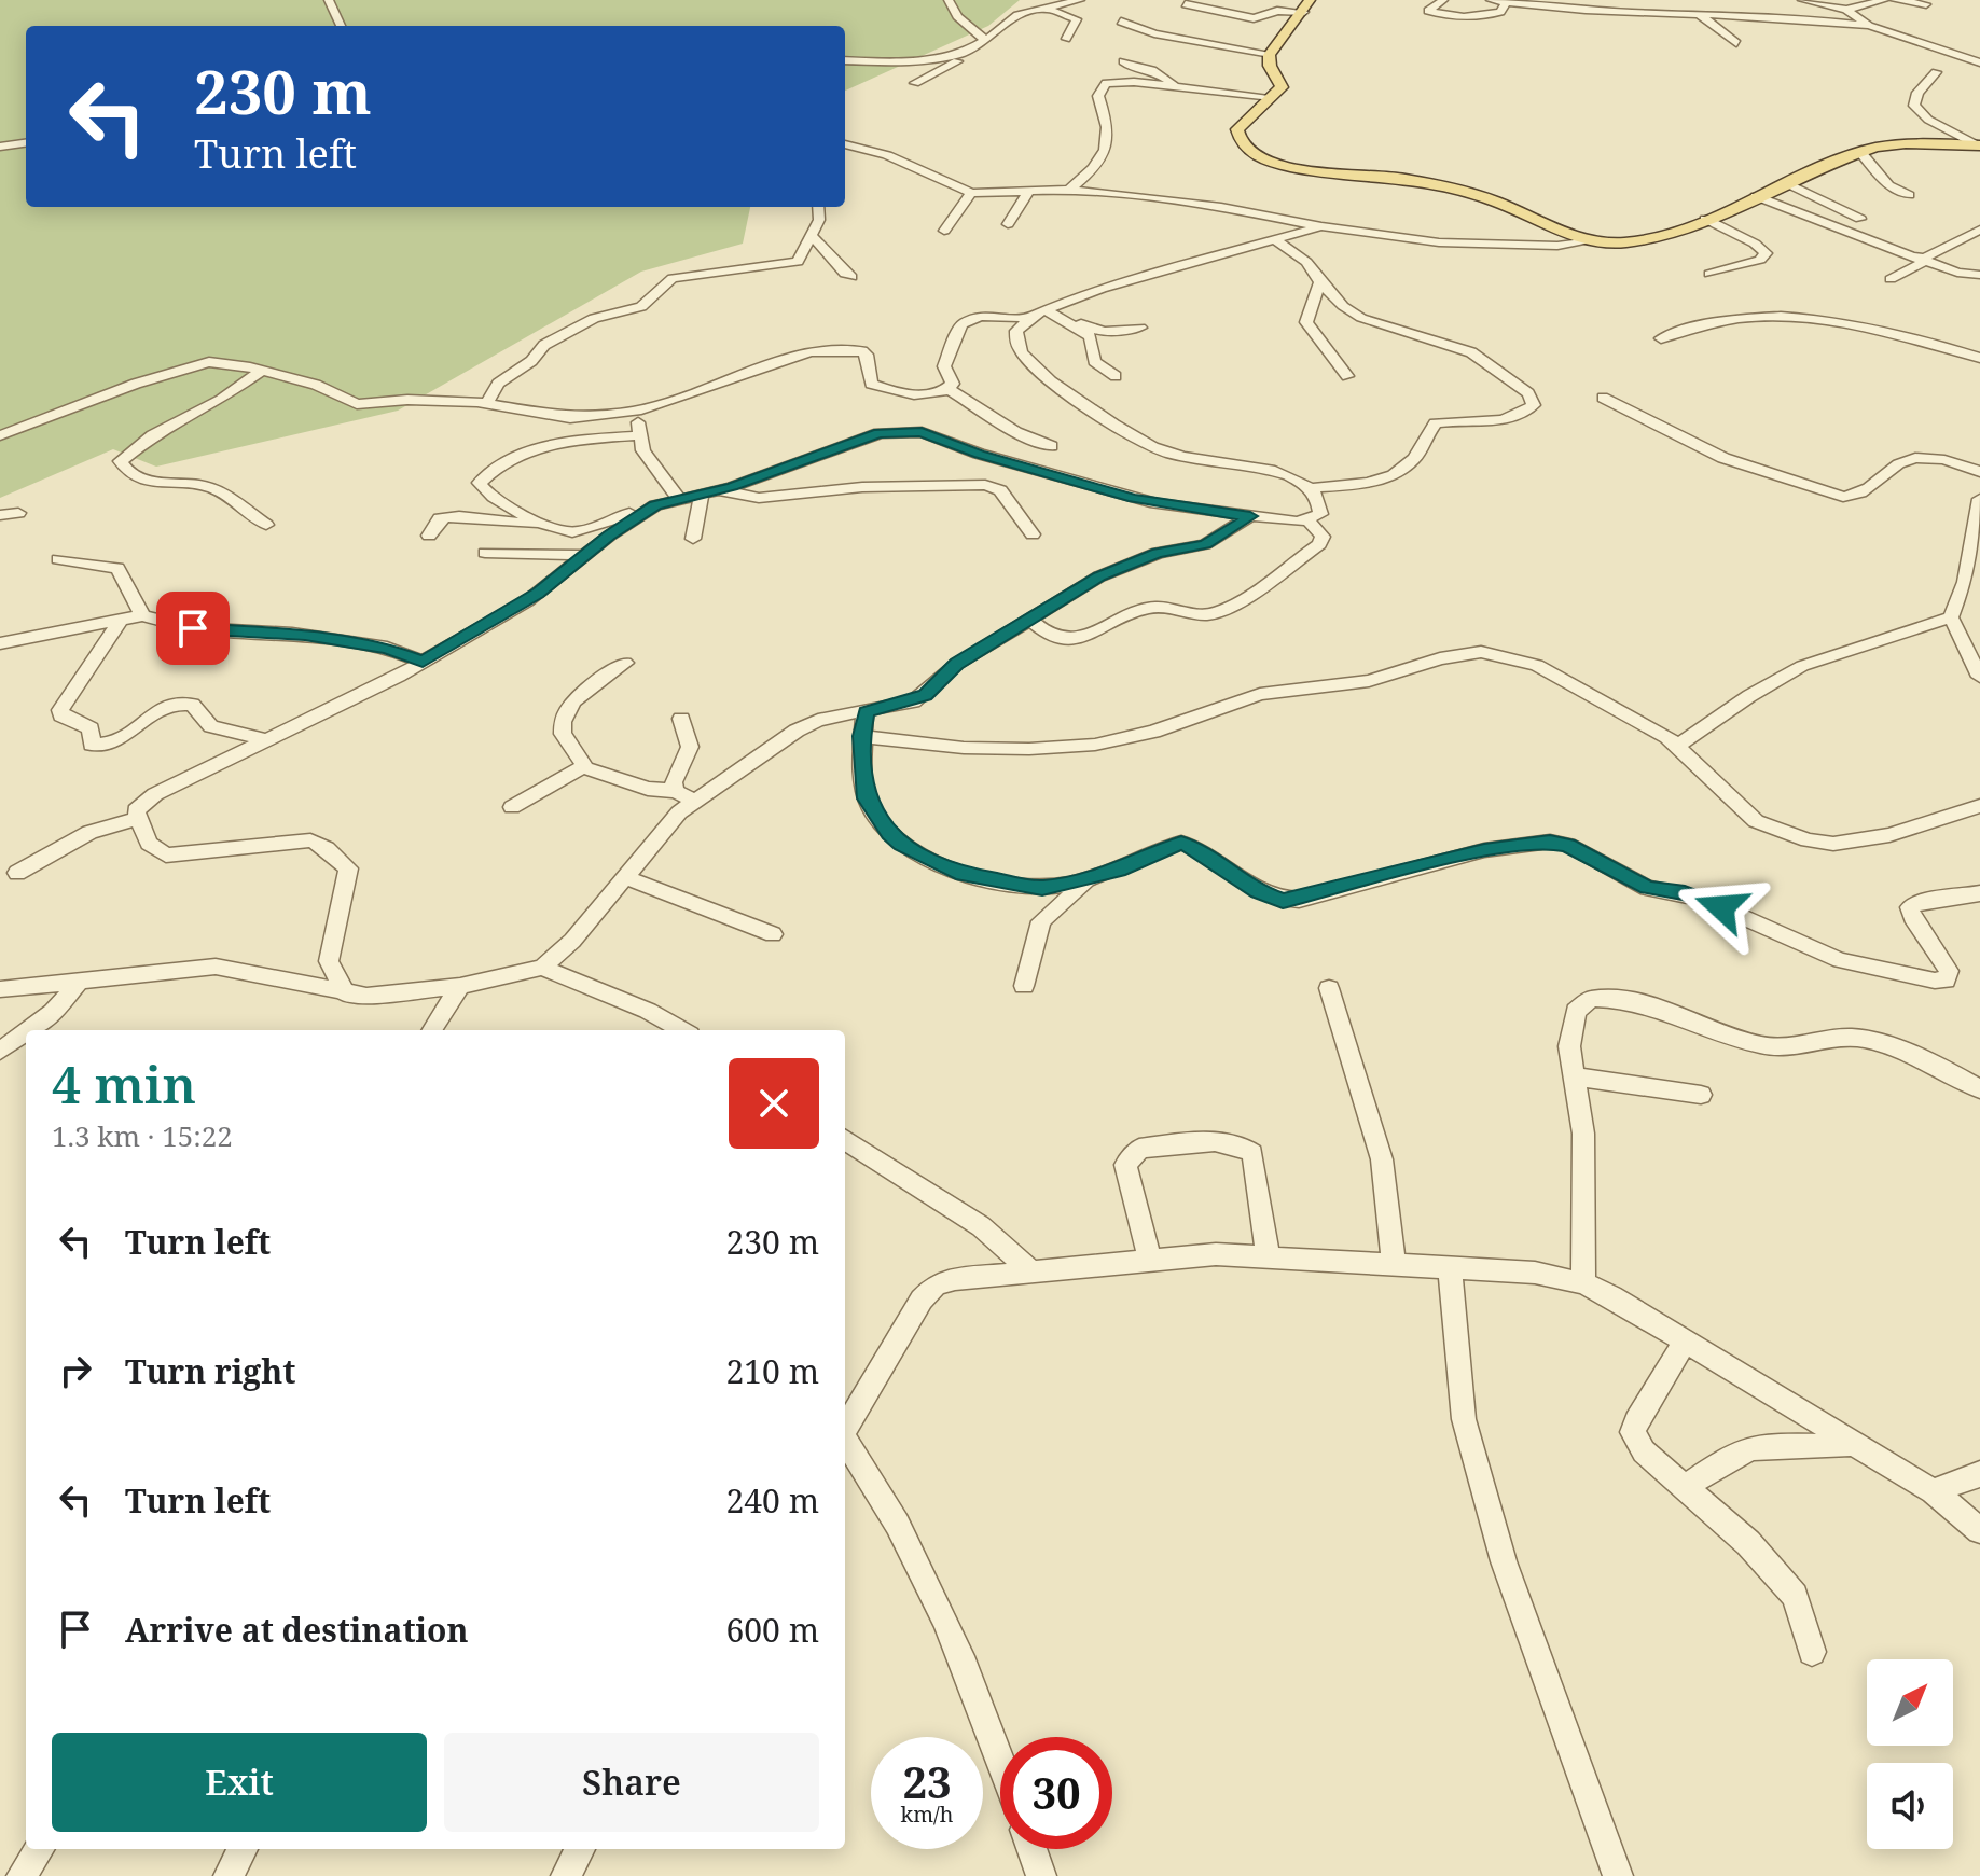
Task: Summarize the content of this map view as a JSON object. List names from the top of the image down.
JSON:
{
  "north": "top right",
  "page": {
    "turn": ["230 m", "Turn left"],
    "heading": ["4 min", "1.3 km · 15:22"],
    "list": [
      {
        "name": "Turn left",
        "value": "230 m"
      },
      {
        "name": "Turn right",
        "value": "210 m"
      },
      {
        "name": "Turn left",
        "value": "240 m"
      },
      {
        "name": "Arrive at destination",
        "value": "600 m"
      }
    ],
    "buttons": ["Exit", "Share"],
    "speed": "23 km/h",
    "limit": "30"
  }
}
